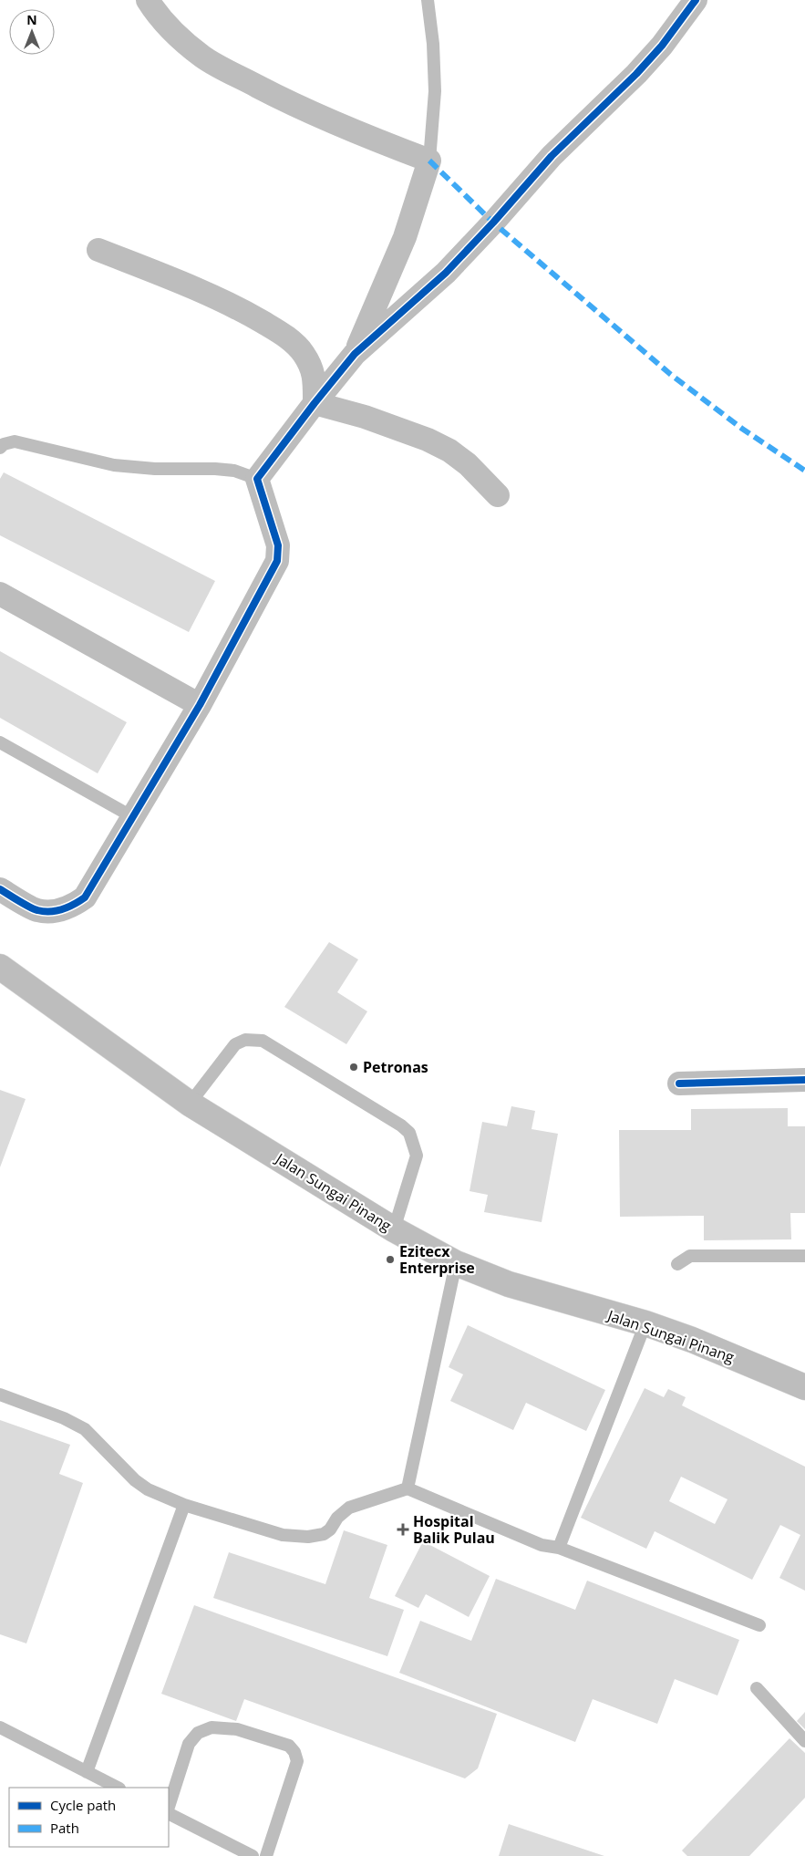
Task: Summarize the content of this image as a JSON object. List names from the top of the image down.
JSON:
{
  "streets": {
    "main road": ["Jalan Sungai Pinang"]
  },
  "places": {
    "other": ["Petronas", "Ezitecx Enterprise"],
    "health": ["Hospital Balik Pulau"]
  },
  "legend": ["Cycle path", "Path"],
  "north": "top"
}
